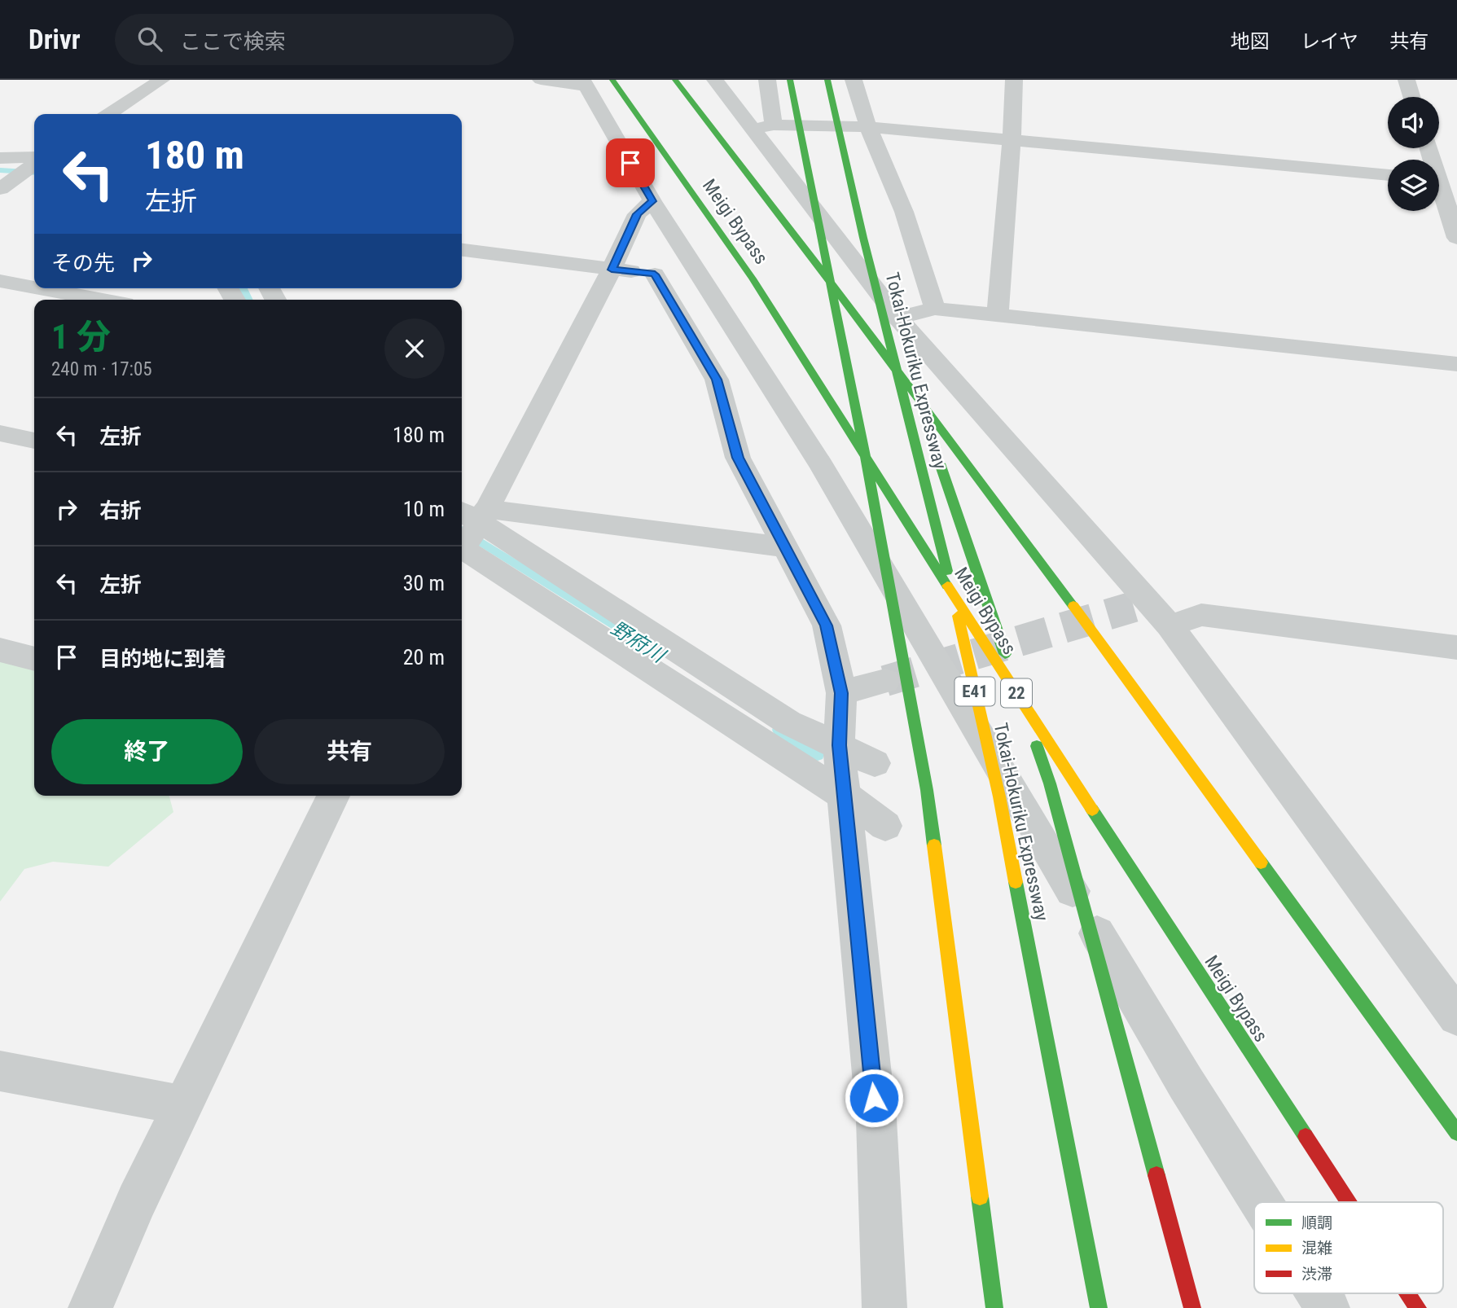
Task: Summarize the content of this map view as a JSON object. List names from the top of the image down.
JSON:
{
  "streets": {
    "highway": [
      "Meigi Bypass",
      "Tokai-Hokuriku Expressway",
      "E41",
      "22"
    ]
  },
  "water": ["野府川"],
  "legend": ["順調", "混雑", "渋滞"],
  "page": {
    "header": "Drivr",
    "search": "ここで検索",
    "nav": ["地図", "レイヤ", "共有"],
    "turn": ["180 m", "左折"],
    "then": "その先",
    "heading": ["1 分", "240 m · 17:05"],
    "list": [
      {
        "name": "左折",
        "value": "180 m"
      },
      {
        "name": "右折",
        "value": "10 m"
      },
      {
        "name": "左折",
        "value": "30 m"
      },
      {
        "name": "目的地に到着",
        "value": "20 m"
      }
    ],
    "buttons": ["終了", "共有"]
  }
}
